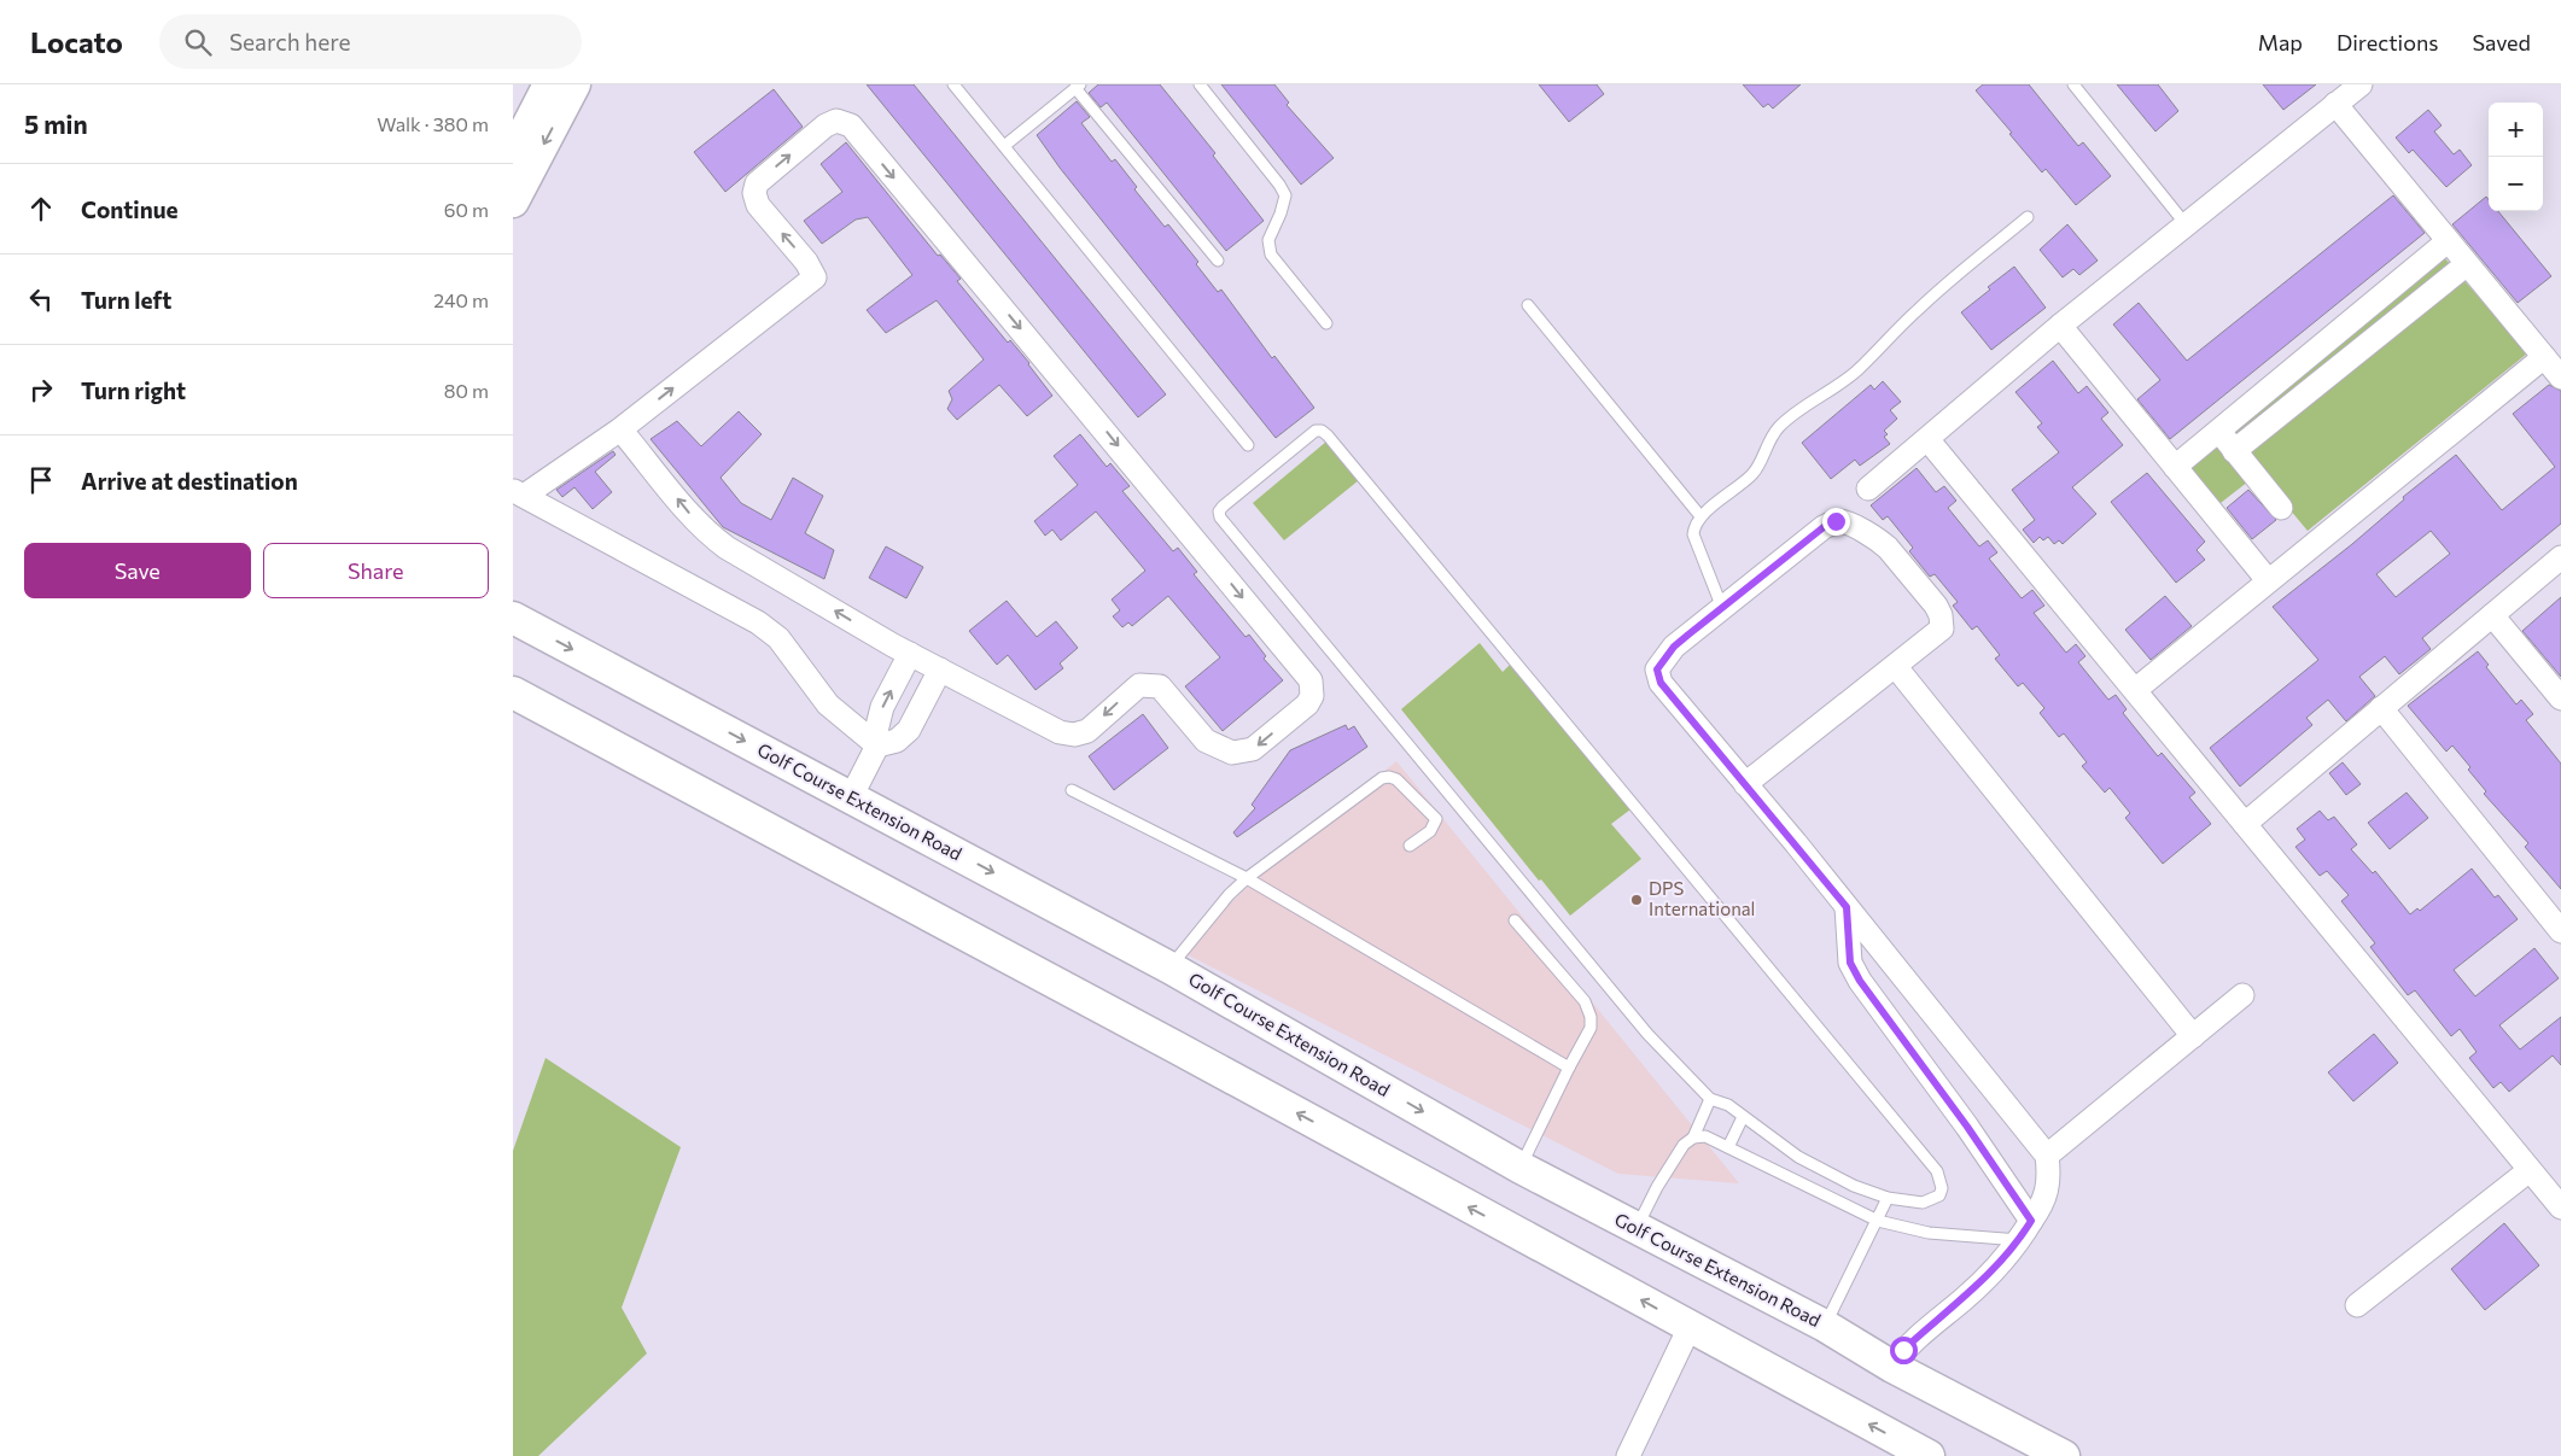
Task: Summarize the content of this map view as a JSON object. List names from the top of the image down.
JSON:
{
  "streets": {
    "main road": ["Golf Course Extension Road"]
  },
  "places": ["DPS International"],
  "page": {
    "header": "Locato",
    "search": "Search here",
    "nav": ["Map", "Directions", "Saved"],
    "heading": ["5 min", "Walk · 380 m"],
    "map_buttons": ["+", "−"],
    "list": [
      ["Continue", "60 m"],
      ["Turn left", "240 m"],
      ["Turn right", "80 m"],
      "Arrive at destination"
    ],
    "buttons": ["Save", "Share"]
  }
}
